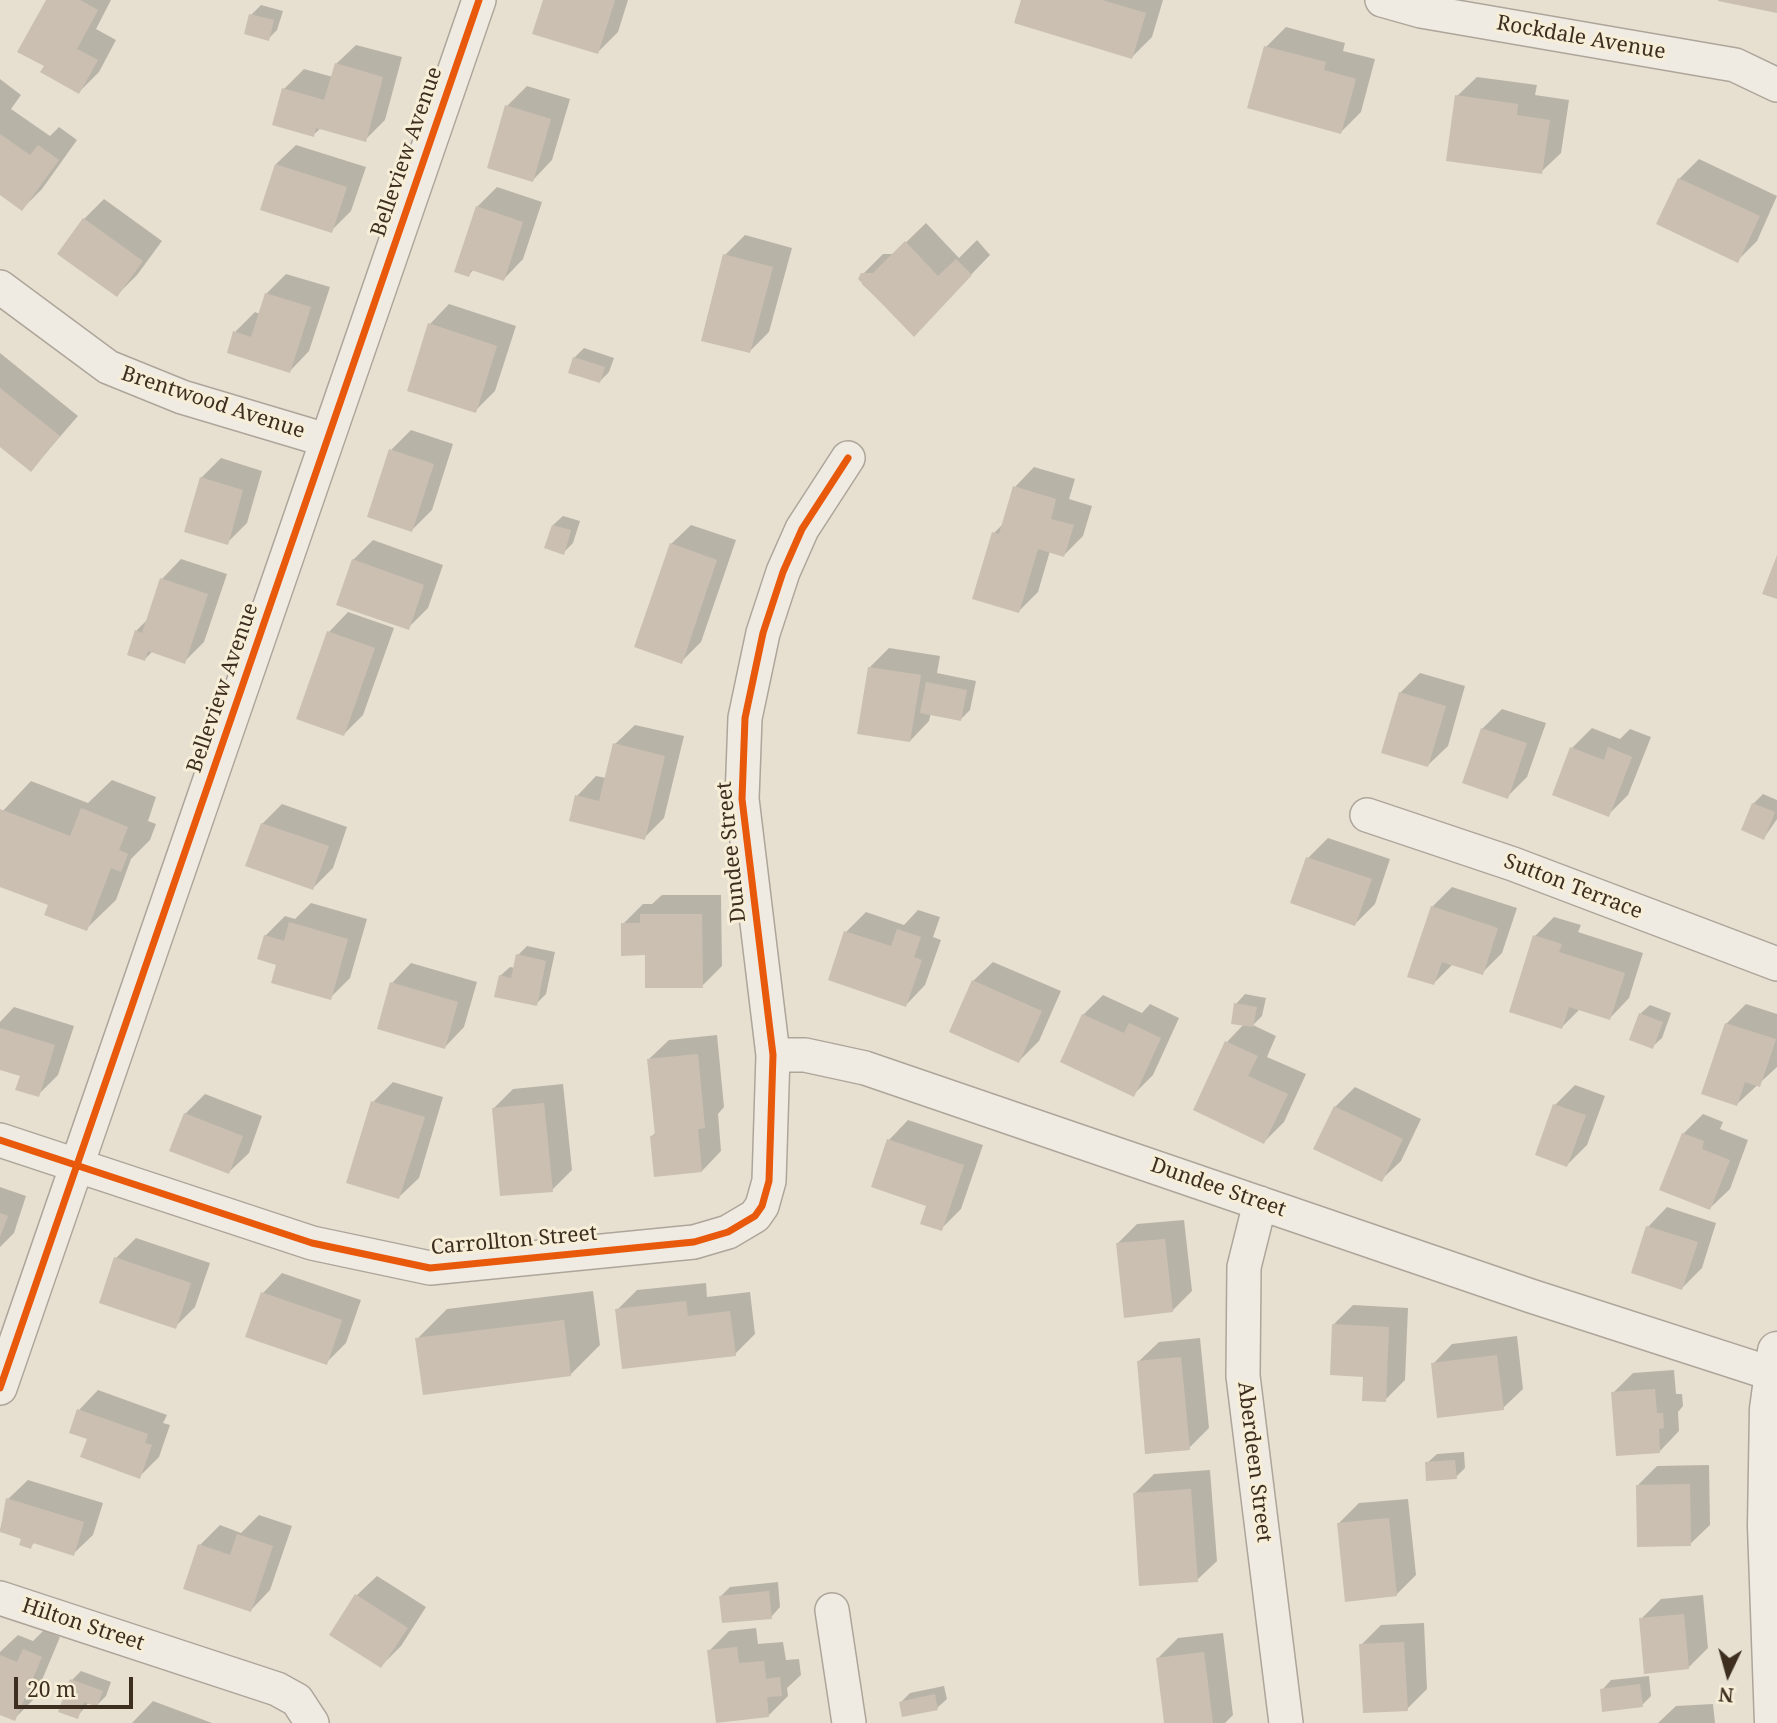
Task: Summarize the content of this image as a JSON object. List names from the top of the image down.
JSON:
{
  "streets": {
    "street": [
      "Rockdale Avenue",
      "Belleview Avenue",
      "Brentwood Avenue",
      "Dundee Street",
      "Sutton Terrace",
      "Carrollton Street",
      "Aberdeen Street",
      "Hilton Street"
    ]
  },
  "crossings": [
    ["Belleview Avenue", "Brentwood Avenue"],
    ["Belleview Avenue", "Carrollton Street"],
    ["Dundee Street", "Carrollton Street"],
    ["Dundee Street", "Aberdeen Street"]
  ],
  "scale_bar": "20 m",
  "north": "bottom"
}
